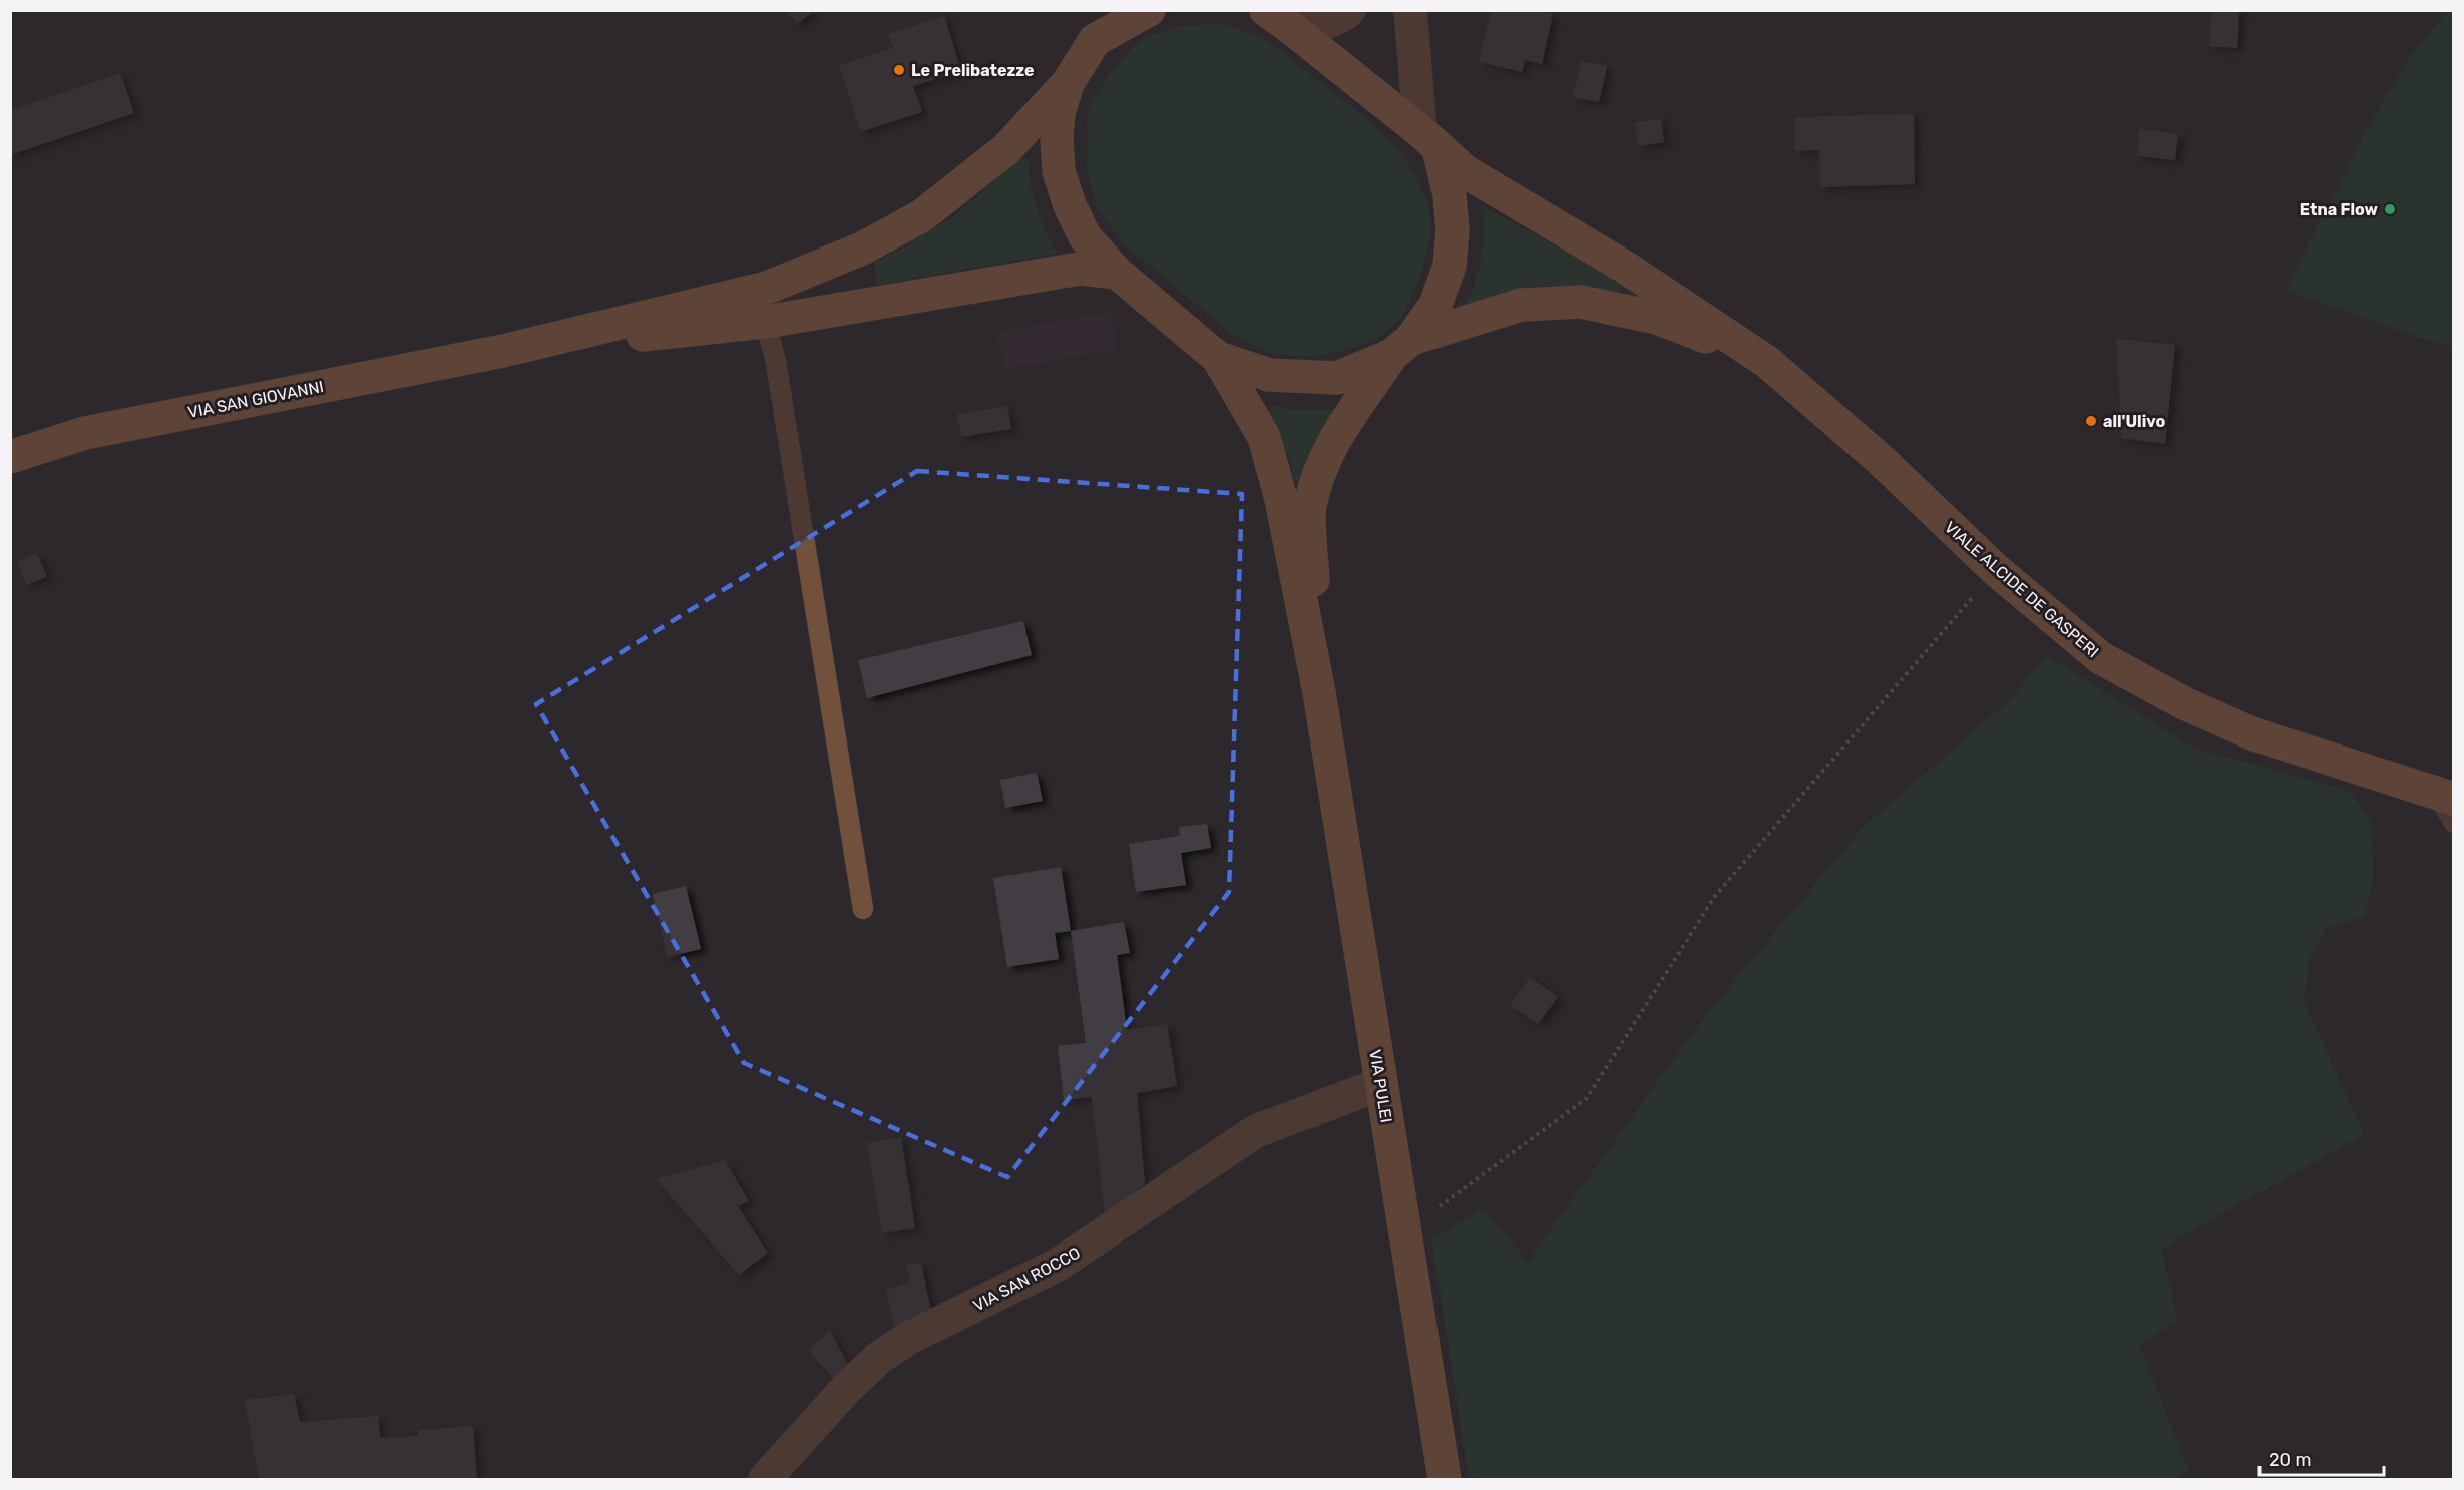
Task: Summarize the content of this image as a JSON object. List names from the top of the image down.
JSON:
{
  "streets": {
    "main road": ["VIA SAN GIOVANNI", "VIALE ALCIDE DE GASPERI", "VIA PULEI"],
    "street": ["VIA SAN ROCCO"]
  },
  "crossings": [
    ["VIA PULEI", "VIA SAN ROCCO"]
  ],
  "places": ["Le Prelibatezze", "Etna Flow", "all'Ulivo"],
  "scale_bar": "20 m"
}
